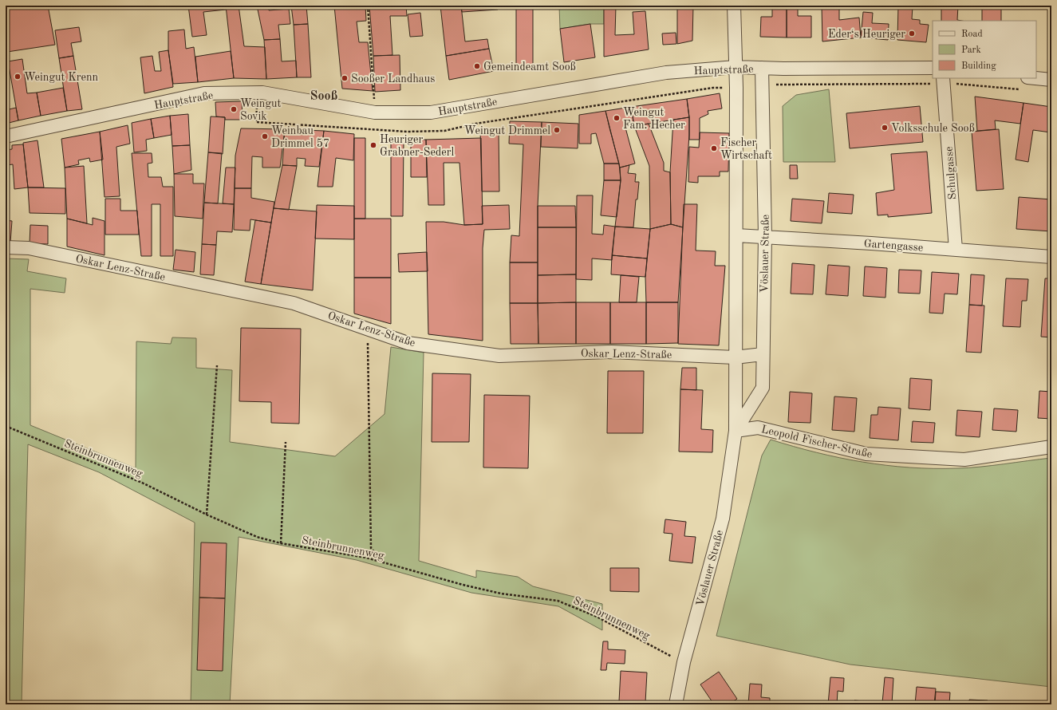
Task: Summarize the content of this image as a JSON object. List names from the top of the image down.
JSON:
{
  "streets": {
    "street": [
      "Hauptstraße",
      "Schulgasse",
      "Gartengasse",
      "Vöslauer Straße",
      "Oskar Lenz-Straße",
      "Leopold Fischer-Straße"
    ],
    "path": ["Steinbrunnenweg"]
  },
  "crossings": [
    ["Hauptstraße", "Vöslauer Straße"],
    ["Schulgasse", "Gartengasse"],
    ["Gartengasse", "Vöslauer Straße"],
    ["Vöslauer Straße", "Oskar Lenz-Straße"],
    ["Vöslauer Straße", "Leopold Fischer-Straße"],
    ["Vöslauer Straße", "Steinbrunnenweg"]
  ],
  "districts": ["Sooß"],
  "places": [
    "Eder‘s Heuriger",
    "Gemeindeamt Sooß",
    "Weingut Krenn",
    "Sooßer Landhaus",
    "Weingut Sovik",
    "Weingut Fam. Hecher",
    "Volksschule Sooß",
    "Weingut Drimmel",
    "Weinbau Drimmel 57",
    "Heuriger Grabner-Sederl",
    "Fischer Wirtschaft"
  ],
  "legend": ["Road", "Park", "Building"]
}
